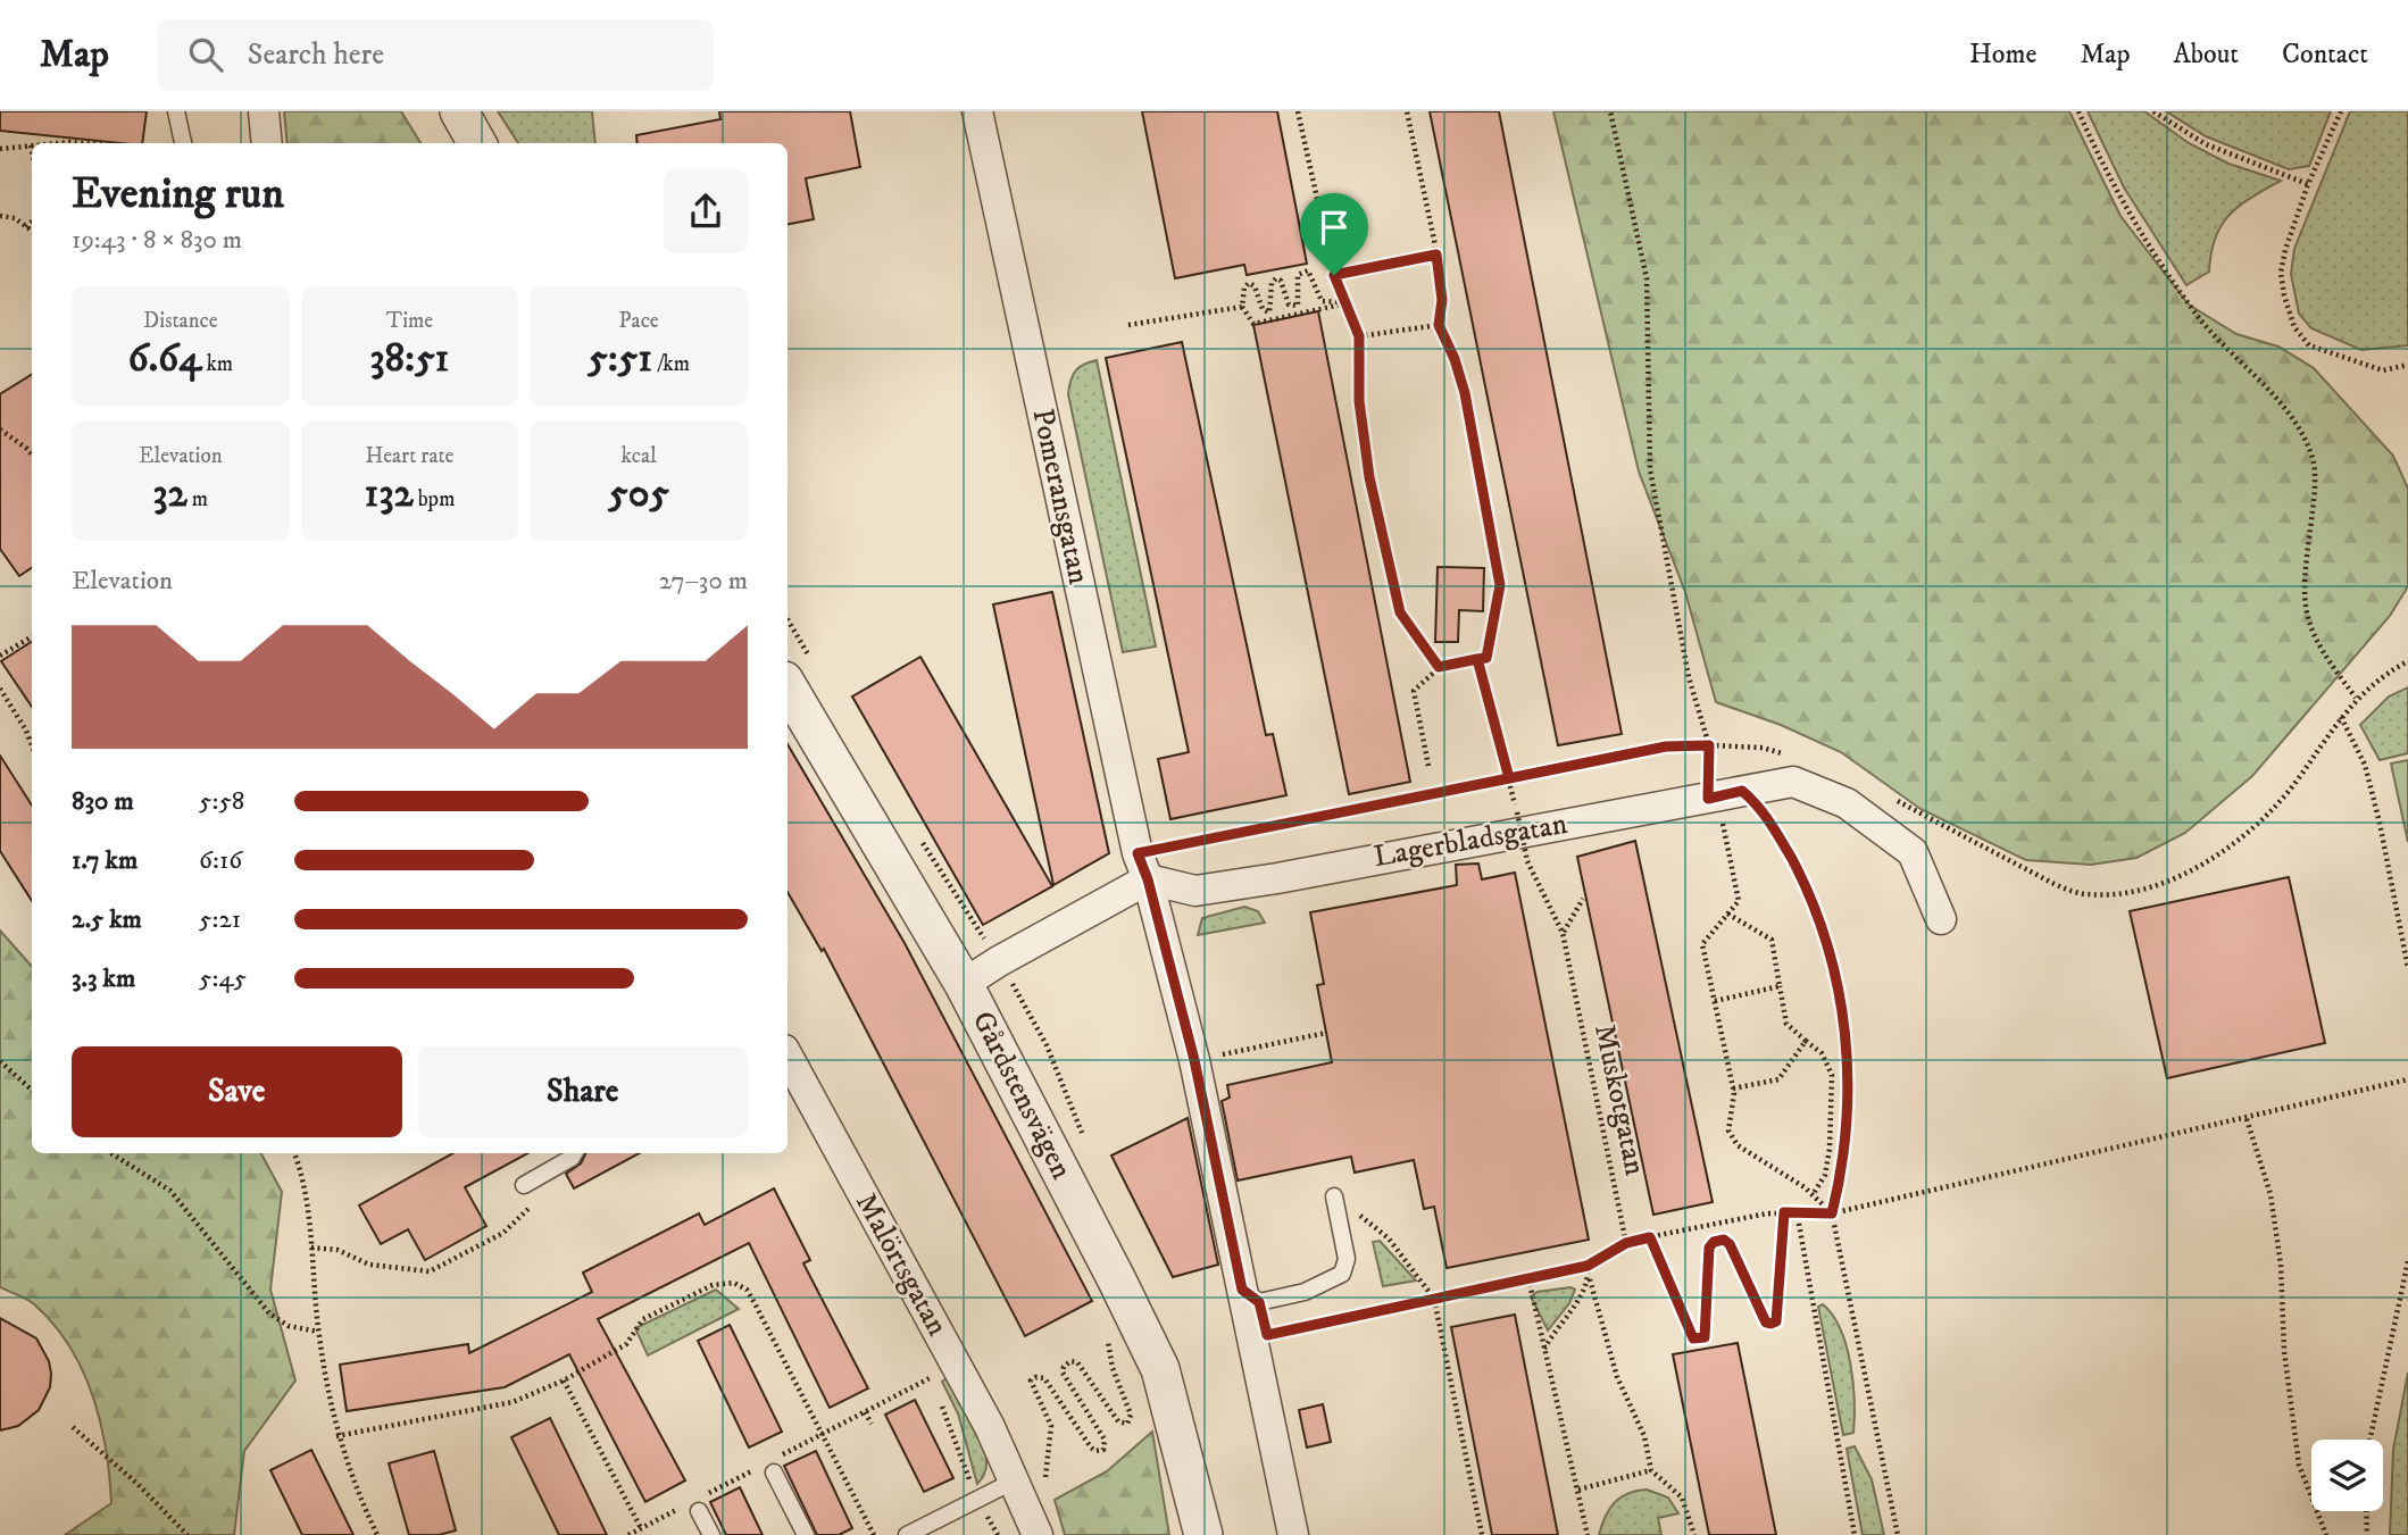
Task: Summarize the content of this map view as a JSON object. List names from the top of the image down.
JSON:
{
  "streets": {
    "street": [
      "Pomeransgatan",
      "Lagerbladsgatan",
      "Gårdstensvägen",
      "Malörtsgatan"
    ],
    "path": ["Muskotgatan"]
  },
  "crossings": [
    ["Pomeransgatan", "Lagerbladsgatan"]
  ],
  "page": {
    "header": "Map",
    "search": "Search here",
    "nav": [
      "Home",
      "Map",
      "About",
      "Contact"
    ],
    "heading": ["Evening run", "19:43 · 8 × 830 m"],
    "stats": [
      ["Distance", "6.64 km"],
      ["Time", "38:51"],
      ["Pace", "5:51 /km"],
      ["Elevation", "32 m"],
      ["Heart rate", "132 bpm"],
      ["kcal", "505"]
    ],
    "chart": ["Elevation", "27–30 m"],
    "list": [
      {
        "name": "830 m",
        "note": "5:58"
      },
      {
        "name": "1.7 km",
        "note": "6:16"
      },
      {
        "name": "2.5 km",
        "note": "5:21"
      },
      {
        "name": "3.3 km",
        "note": "5:45"
      }
    ],
    "buttons": ["Save", "Share"]
  }
}
